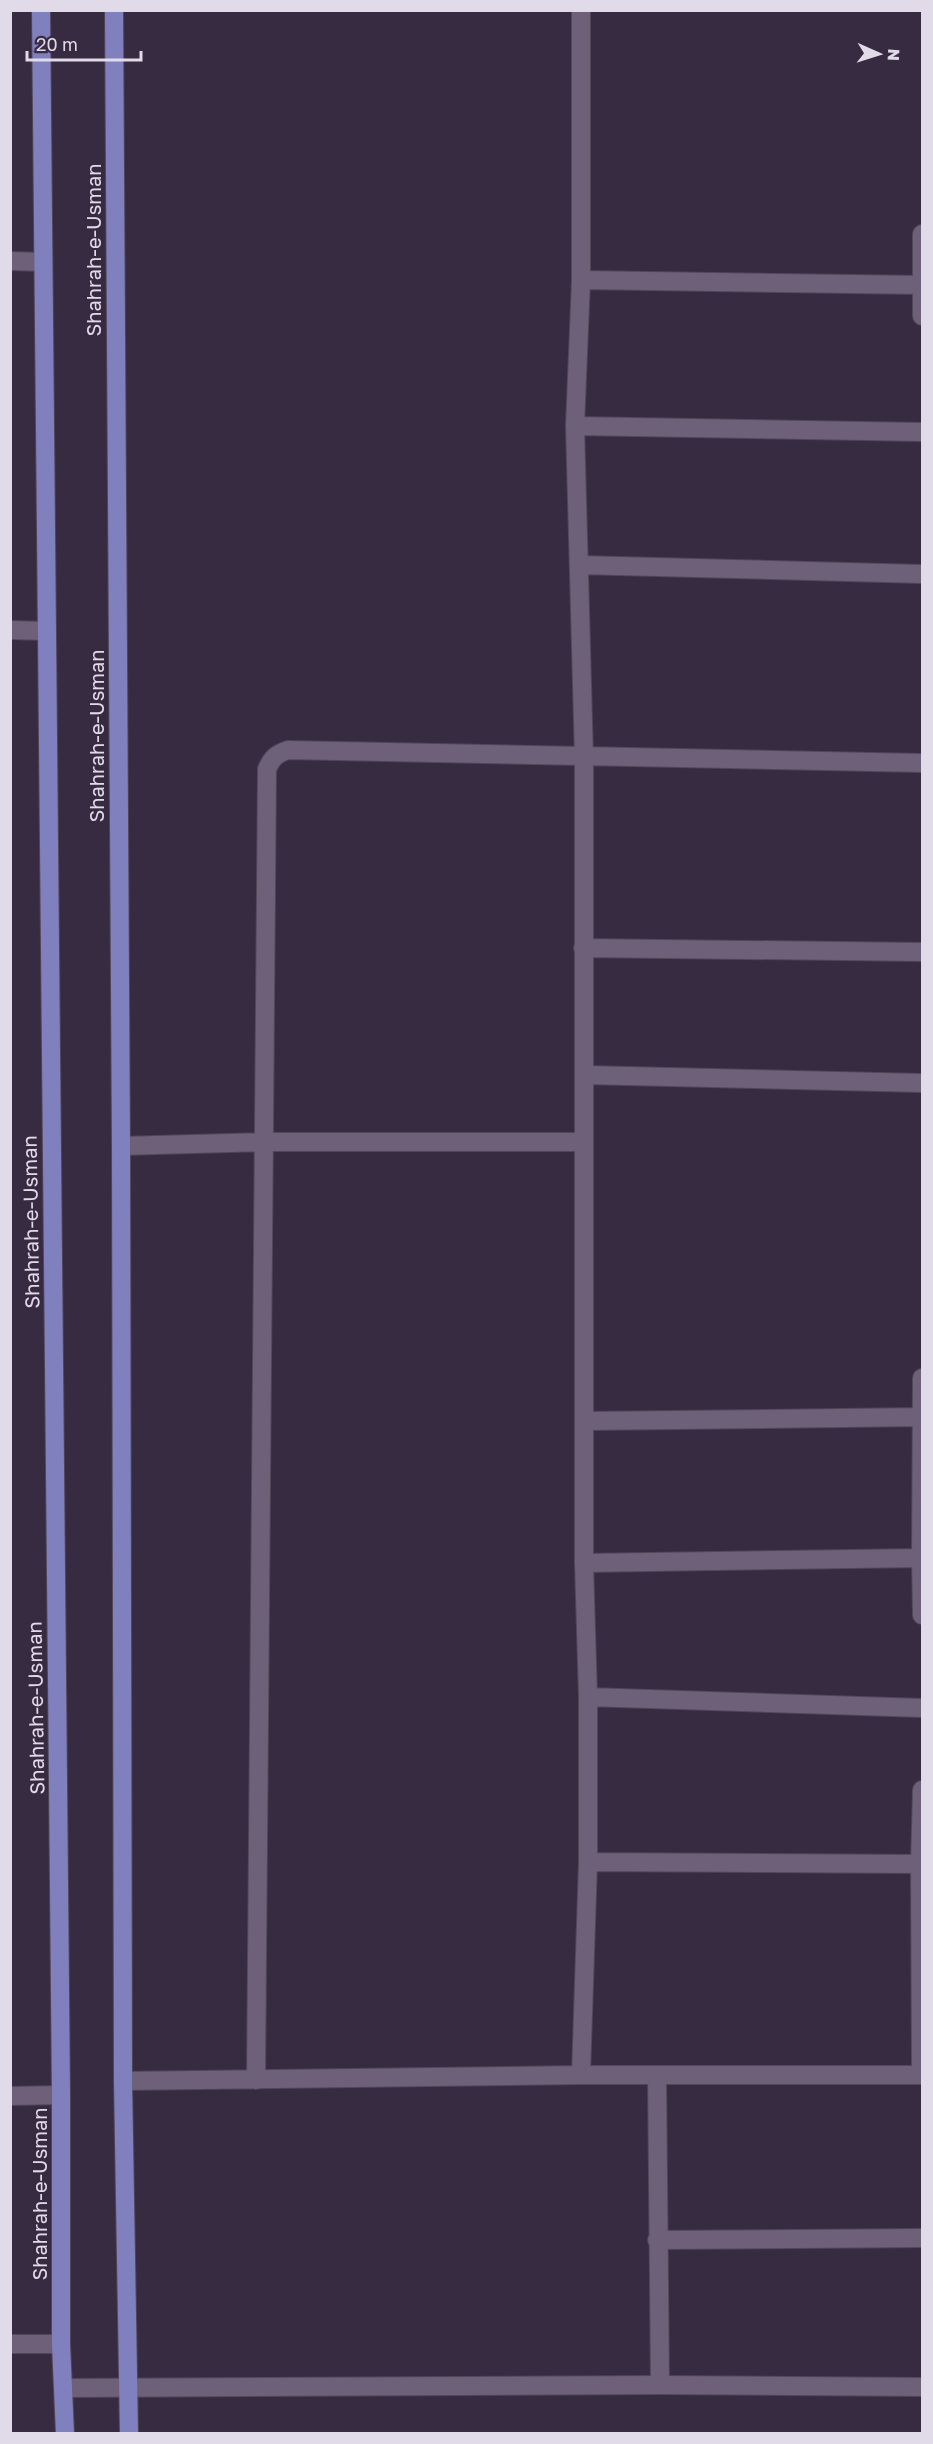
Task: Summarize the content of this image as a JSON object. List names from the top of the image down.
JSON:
{
  "streets": {
    "main road": ["Shahrah-e-Usman"]
  },
  "scale_bar": "20 m",
  "north": "right"
}
